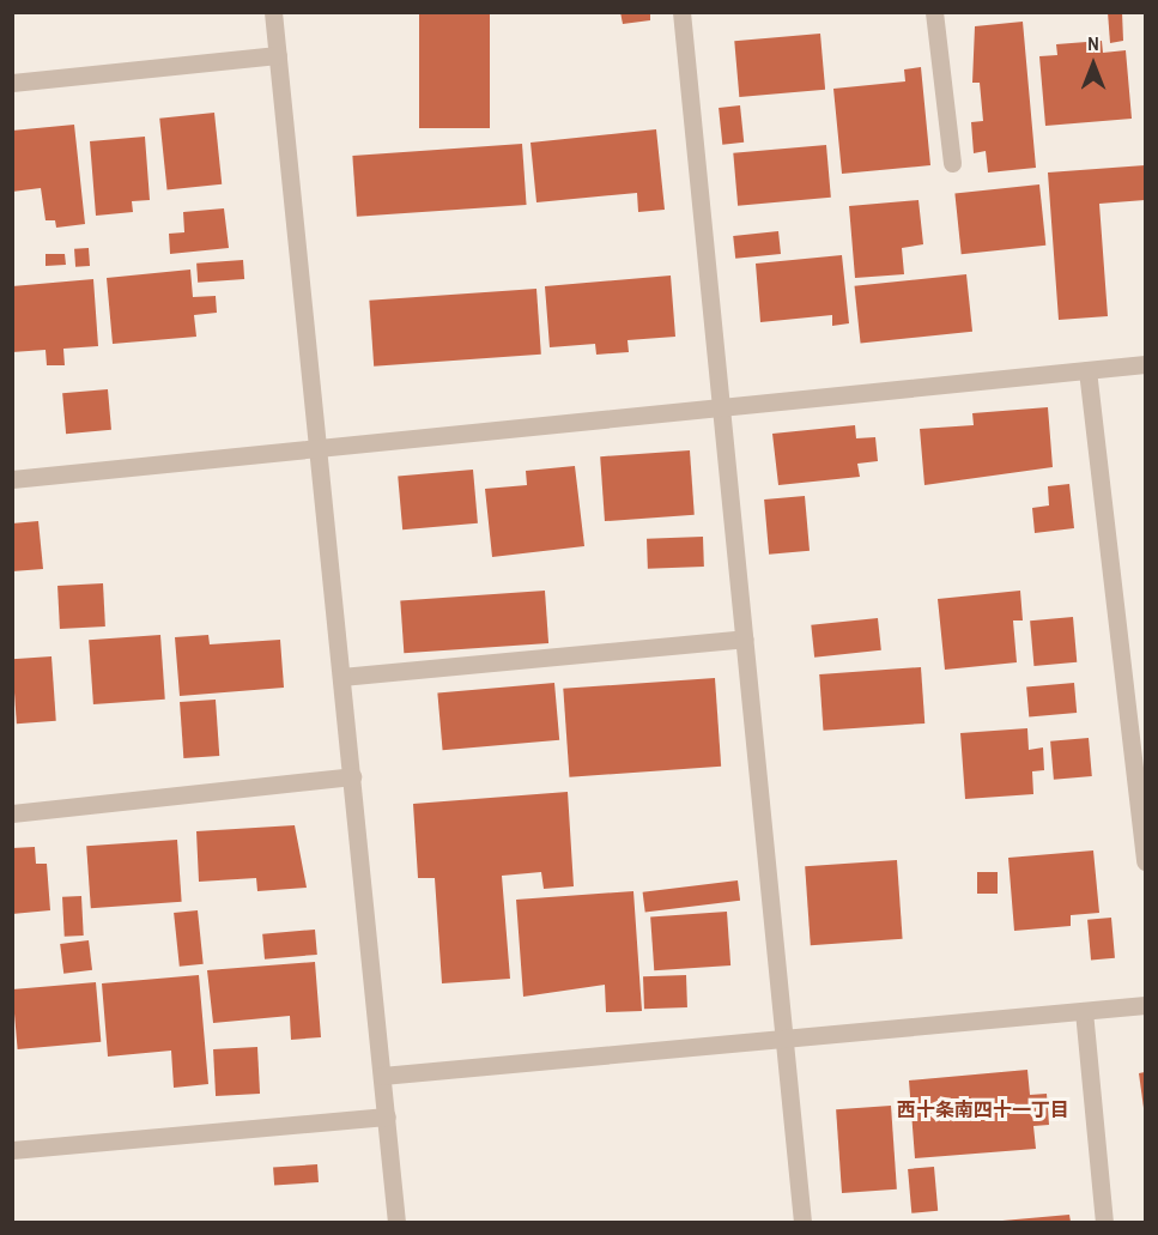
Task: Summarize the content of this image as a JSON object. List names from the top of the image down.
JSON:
{
  "districts": ["西十条南四十一丁目"],
  "north": "top"
}
